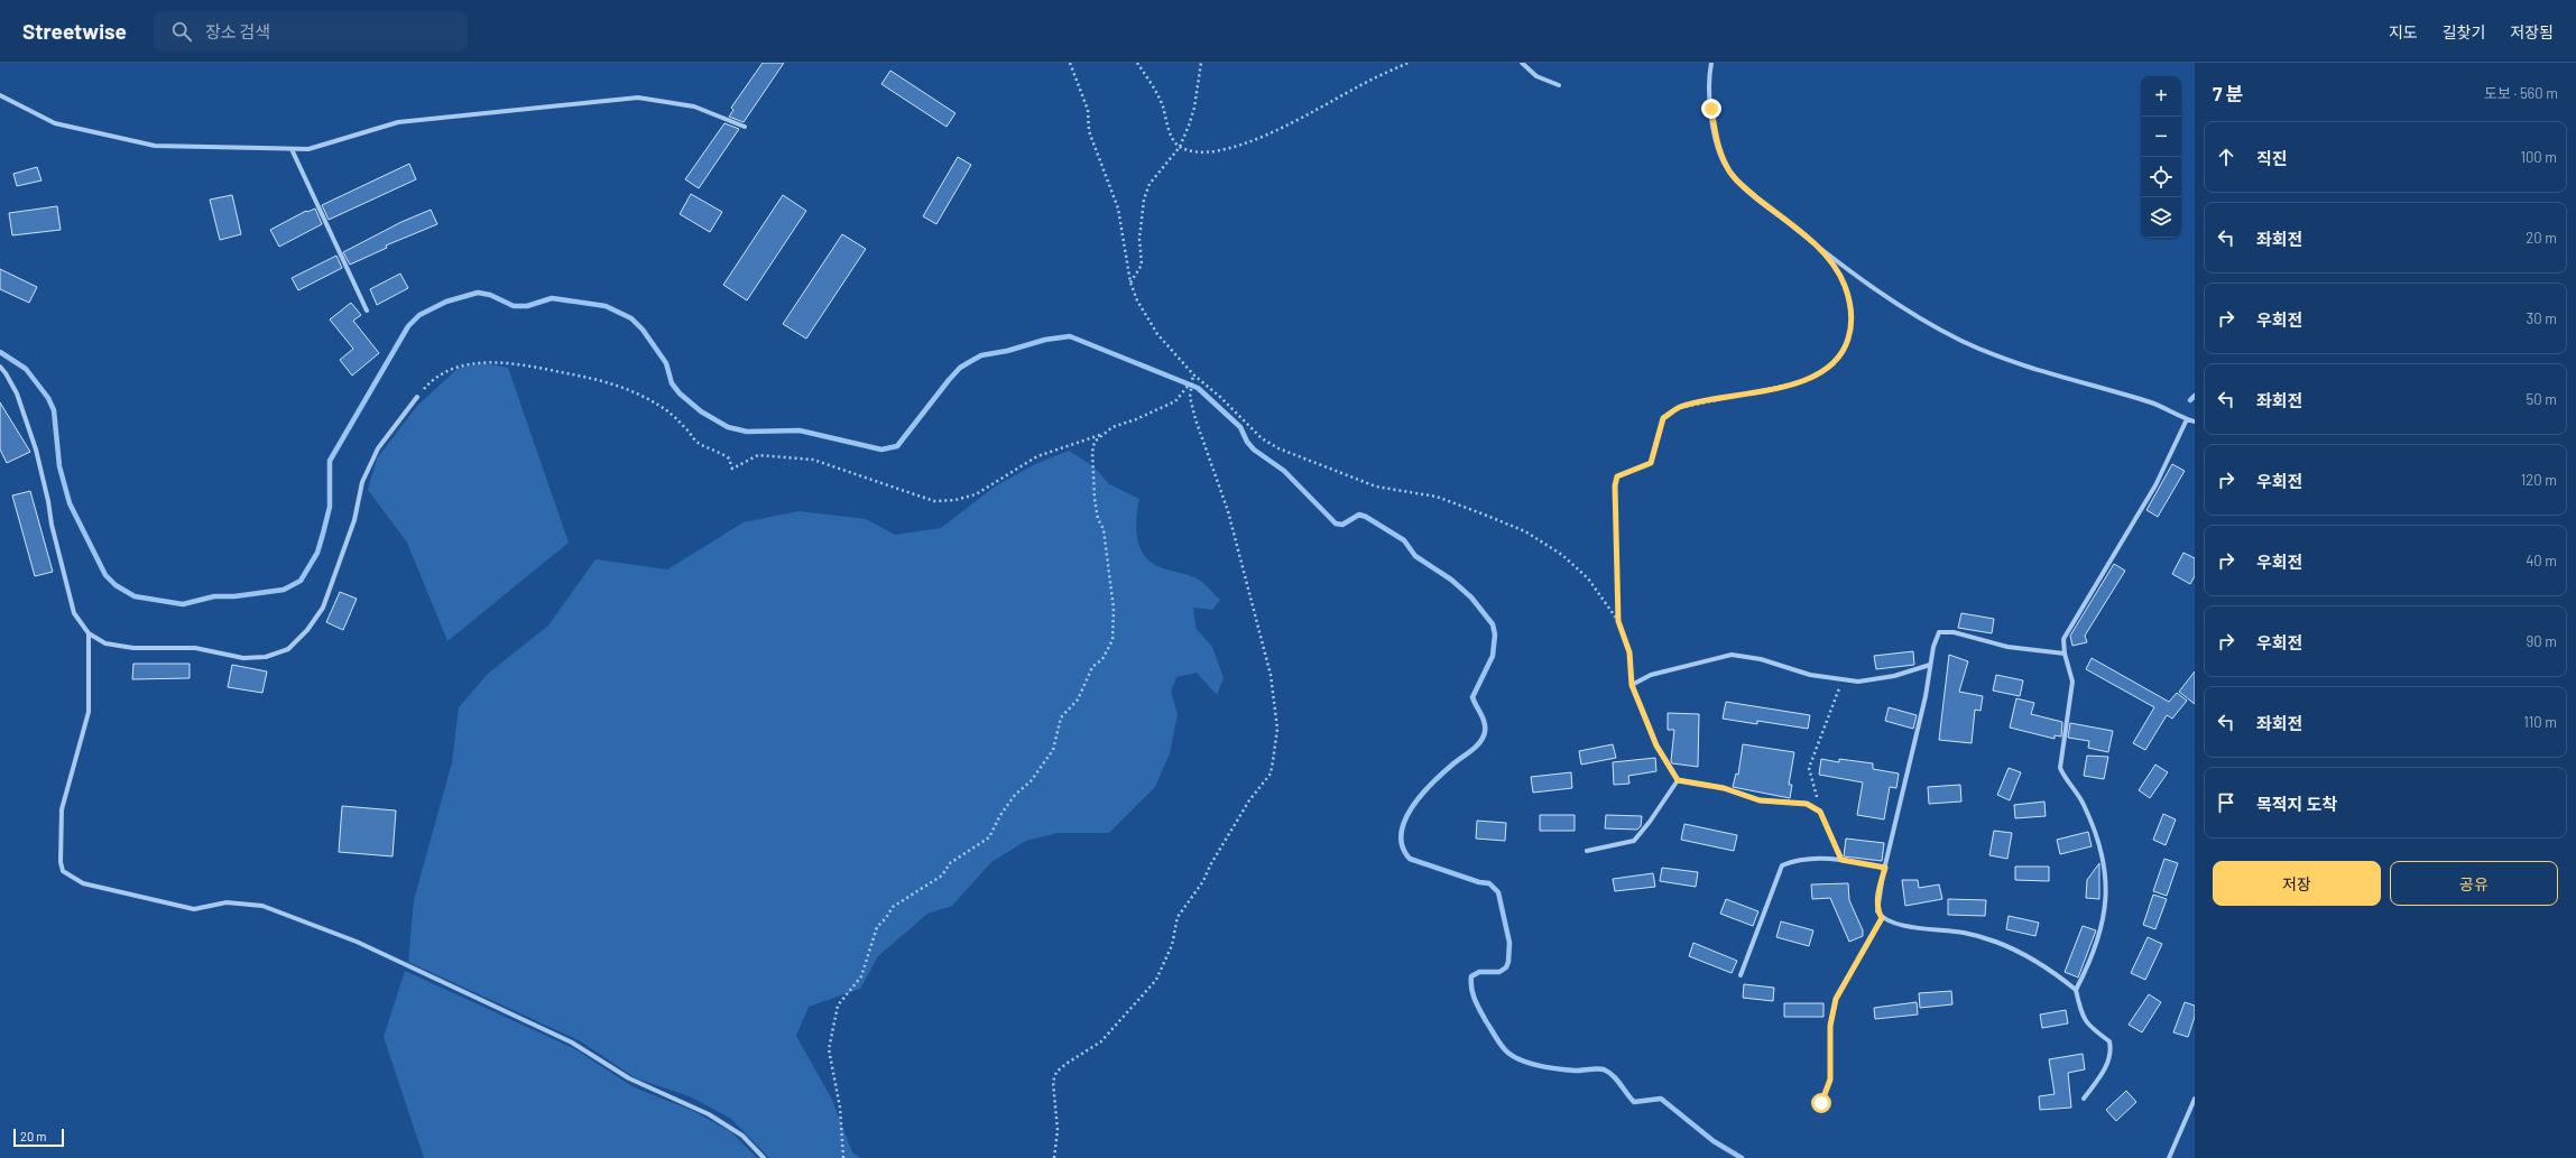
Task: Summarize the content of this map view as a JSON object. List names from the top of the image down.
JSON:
{
  "scale_bar": "20 m",
  "page": {
    "header": "Streetwise",
    "search": "장소 검색",
    "nav": ["지도", "길찾기", "저장됨"],
    "heading": ["7 분", "도보 · 560 m"],
    "map_buttons": ["+", "−"],
    "list": [
      ["직진", "100 m"],
      ["좌회전", "20 m"],
      ["우회전", "30 m"],
      ["좌회전", "50 m"],
      ["우회전", "120 m"],
      ["우회전", "40 m"],
      ["우회전", "90 m"],
      ["좌회전", "110 m"],
      "목적지 도착"
    ],
    "buttons": ["저장", "공유"],
    "scale": "20 m"
  }
}
